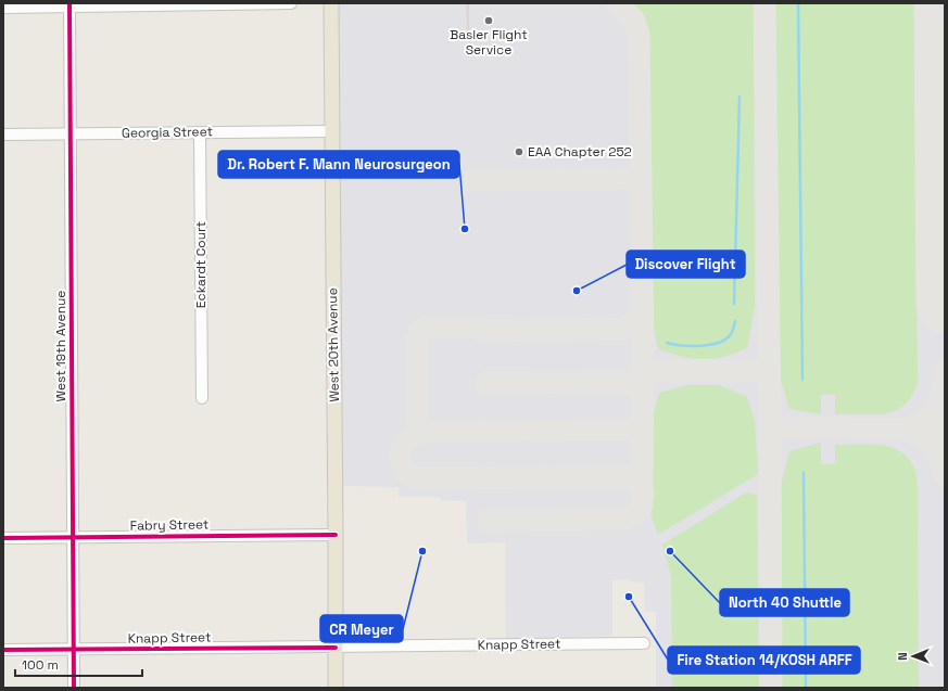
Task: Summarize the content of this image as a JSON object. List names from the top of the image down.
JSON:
{
  "streets": {
    "main road": ["West 20th Avenue"],
    "street": [
      "Georgia Street",
      "Eckardt Court",
      "West 19th Avenue",
      "Fabry Street",
      "Knapp Street"
    ]
  },
  "crossings": [
    ["Georgia Street", "Eckardt Court"],
    ["Georgia Street", "West 20th Avenue"],
    ["Georgia Street", "West 19th Avenue"],
    ["West 20th Avenue", "Fabry Street"],
    ["West 20th Avenue", "Knapp Street"],
    ["West 19th Avenue", "Fabry Street"],
    ["West 19th Avenue", "Knapp Street"]
  ],
  "places": [
    "Basler Flight Service",
    "EAA Chapter 252",
    "Dr. Robert F. Mann Neurosurgeon",
    "Discover Flight",
    "CR Meyer",
    "North 40 Shuttle",
    "Fire Station 14/KOSH ARFF"
  ],
  "scale_bar": "100 m",
  "north": "left"
}
